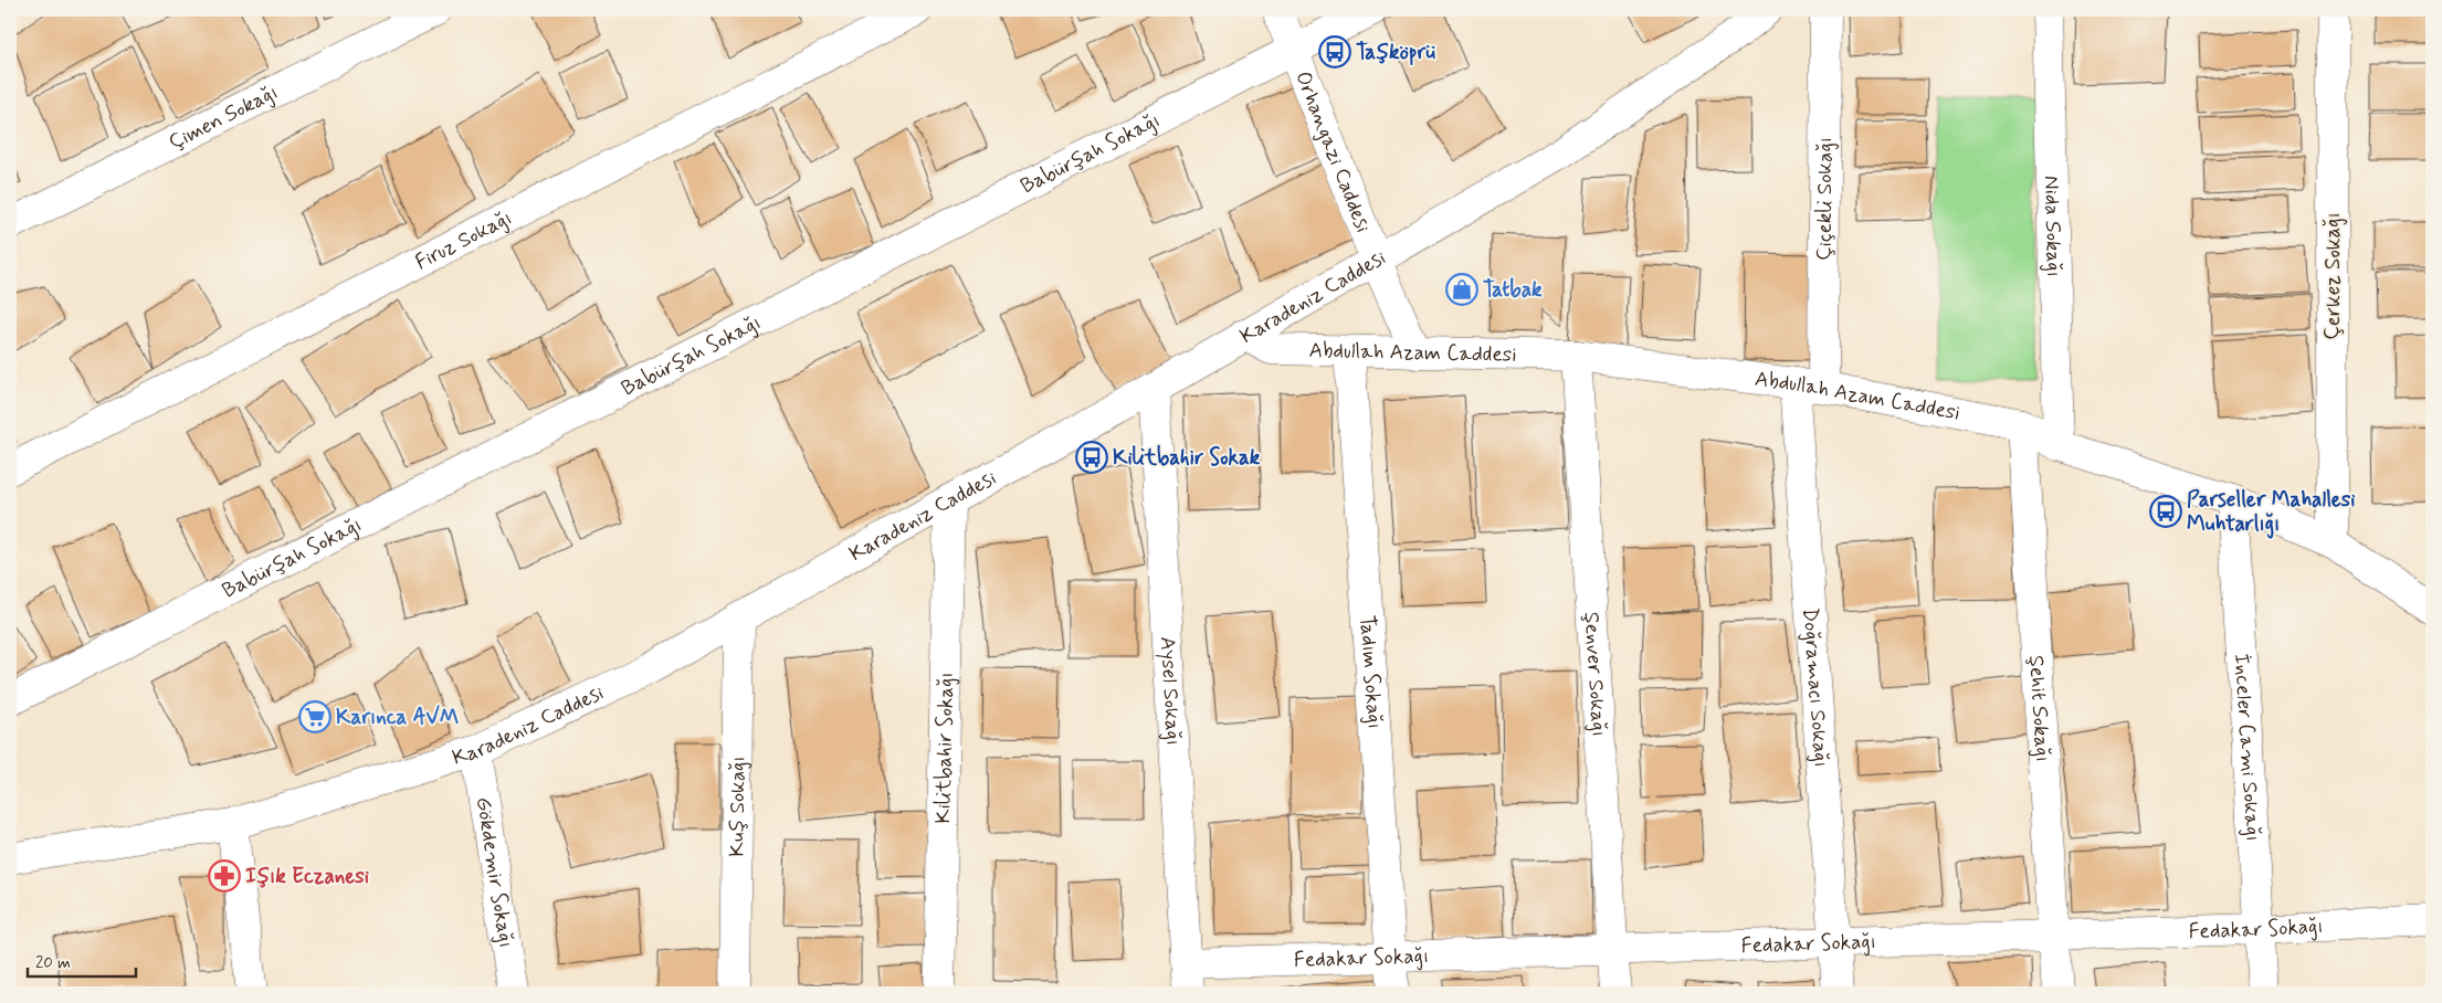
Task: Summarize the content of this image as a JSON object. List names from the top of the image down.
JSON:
{
  "streets": {
    "street": [
      "Çimen Sokağı",
      "Orhangazi Caddesi",
      "Babürşah Sokağı",
      "Çiçekli Sokağı",
      "Nida Sokağı",
      "Firuz Sokağı",
      "Çerkez Sokağı",
      "Karadeniz Caddesi",
      "Abdullah Azam Caddesi",
      "Tadım Sokağı",
      "Şenver Sokağı",
      "Doğramacı Sokağı",
      "Aysel Sokağı",
      "Şehit Sokağı",
      "Kilitbahir Sokağı",
      "İnceler Cami Sokağı",
      "Kuş Sokağı",
      "Gökdemir Sokağı",
      "Fedakar Sokağı"
    ]
  },
  "crossings": [
    ["Orhangazi Caddesi", "Babürşah Sokağı"],
    ["Orhangazi Caddesi", "Karadeniz Caddesi"],
    ["Orhangazi Caddesi", "Abdullah Azam Caddesi"],
    ["Çiçekli Sokağı", "Abdullah Azam Caddesi"],
    ["Çiçekli Sokağı", "Doğramacı Sokağı"],
    ["Nida Sokağı", "Abdullah Azam Caddesi"],
    ["Çerkez Sokağı", "Abdullah Azam Caddesi"],
    ["Karadeniz Caddesi", "Abdullah Azam Caddesi"],
    ["Karadeniz Caddesi", "Aysel Sokağı"],
    ["Karadeniz Caddesi", "Kilitbahir Sokağı"],
    ["Karadeniz Caddesi", "Kuş Sokağı"],
    ["Karadeniz Caddesi", "Gökdemir Sokağı"],
    ["Abdullah Azam Caddesi", "Tadım Sokağı"],
    ["Abdullah Azam Caddesi", "Şenver Sokağı"],
    ["Abdullah Azam Caddesi", "Doğramacı Sokağı"],
    ["Abdullah Azam Caddesi", "Şehit Sokağı"],
    ["Abdullah Azam Caddesi", "İnceler Cami Sokağı"],
    ["Tadım Sokağı", "Fedakar Sokağı"],
    ["Şenver Sokağı", "Fedakar Sokağı"],
    ["Doğramacı Sokağı", "Fedakar Sokağı"],
    ["Aysel Sokağı", "Fedakar Sokağı"],
    ["Şehit Sokağı", "Fedakar Sokağı"],
    ["İnceler Cami Sokağı", "Fedakar Sokağı"]
  ],
  "places": {
    "bus stop": ["Taşköprü", "Kilitbahir Sokak", "Parseller Mahallesi Muhtarlığı"],
    "shop": ["Tatbak"],
    "supermarket": ["Karınca AVM"],
    "pharmacy": ["Işık Eczanesi"]
  },
  "scale_bar": "20 m"
}
